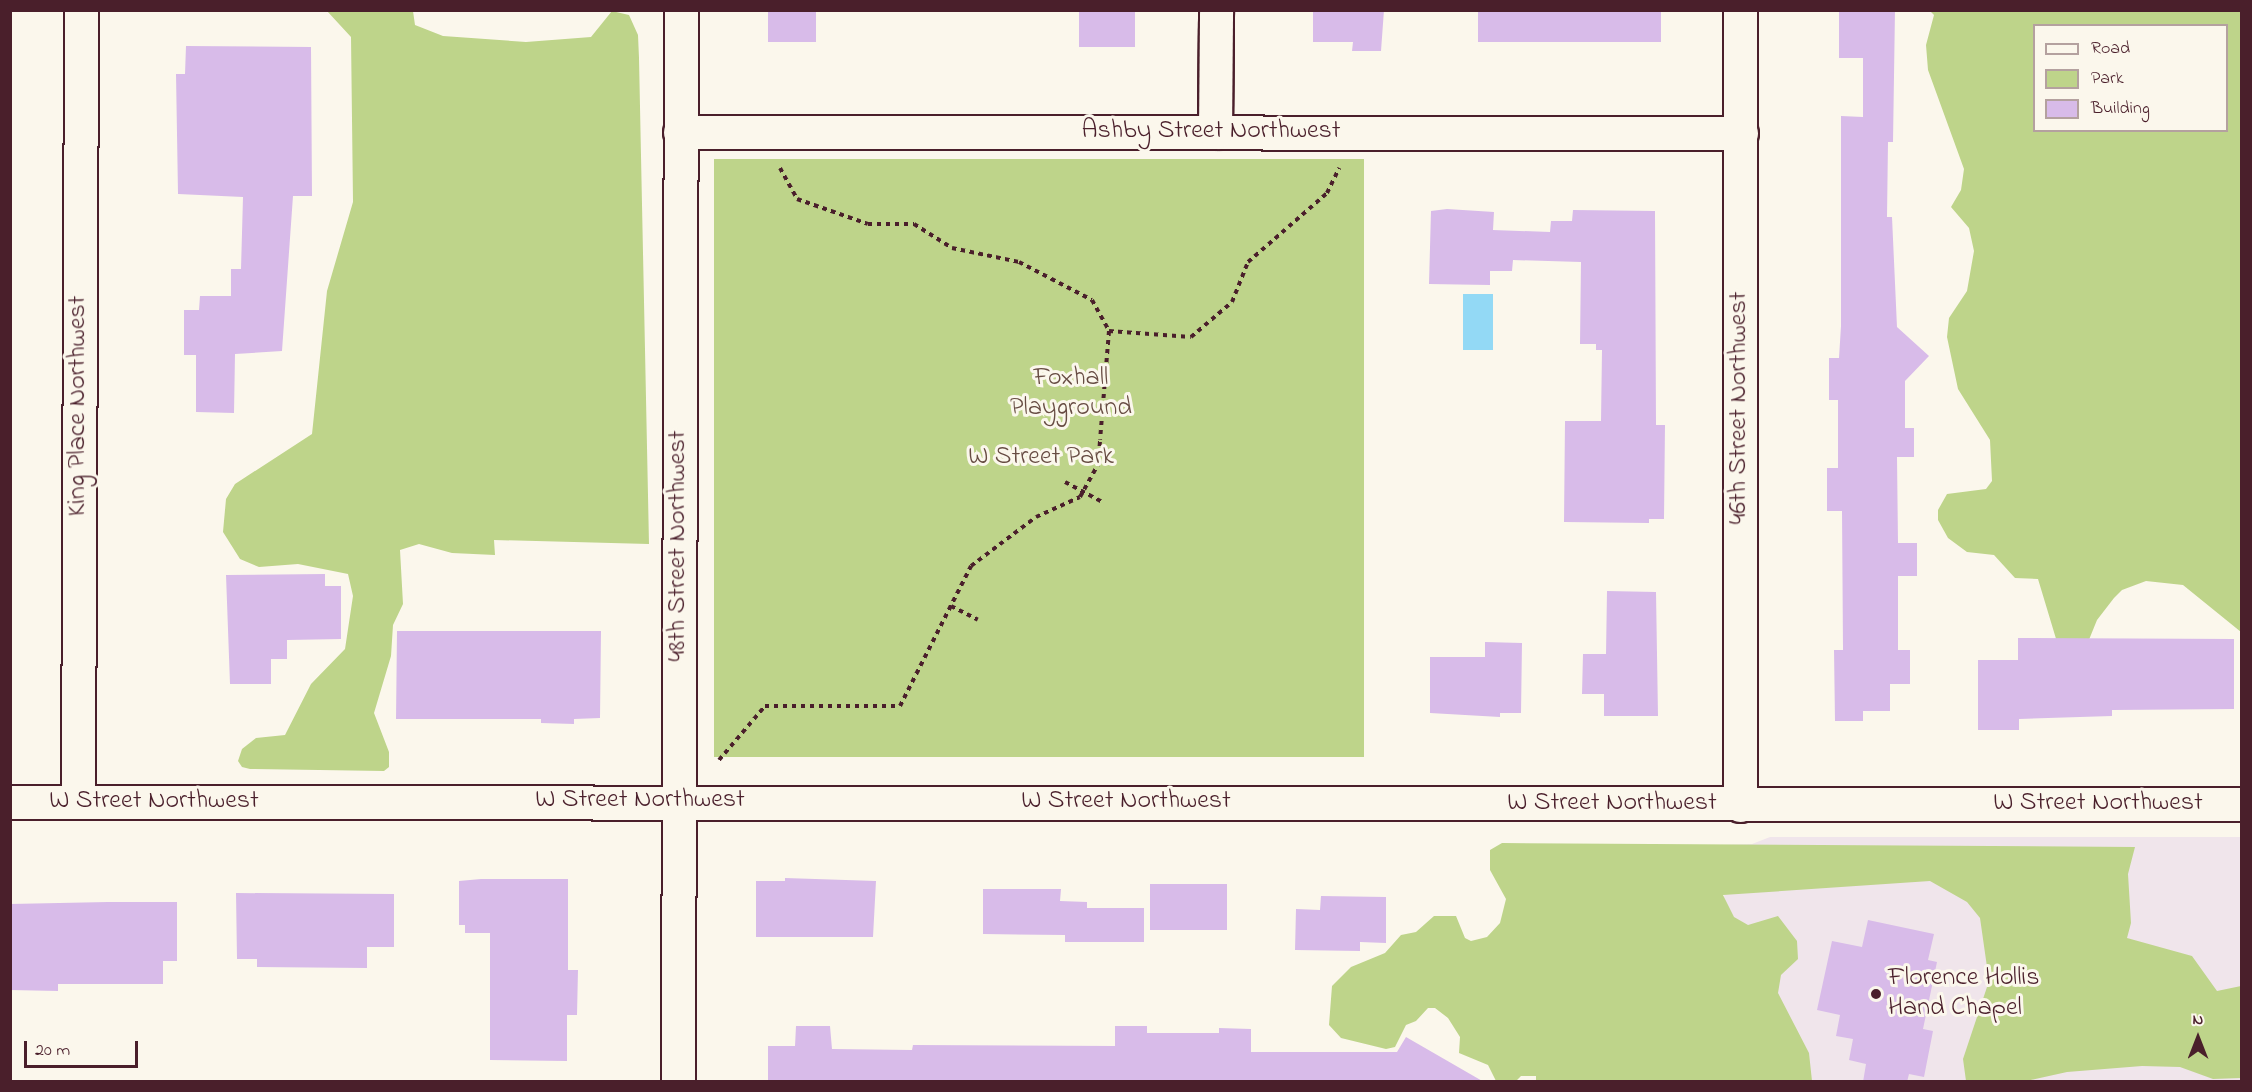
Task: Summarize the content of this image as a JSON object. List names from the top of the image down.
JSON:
{
  "streets": {
    "street": [
      "Ashby Street Northwest",
      "King Place Northwest",
      "46th Street Northwest",
      "48th Street Northwest",
      "W Street Northwest"
    ]
  },
  "crossings": [
    ["Ashby Street Northwest", "46th Street Northwest"],
    ["Ashby Street Northwest", "48th Street Northwest"],
    ["King Place Northwest", "W Street Northwest"],
    ["46th Street Northwest", "W Street Northwest"],
    ["48th Street Northwest", "W Street Northwest"]
  ],
  "parks": ["Foxhall Playground", "W Street Park"],
  "places": ["Florence Hollis Hand Chapel"],
  "legend": ["Road", "Park", "Building"],
  "scale_bar": "20 m",
  "north": "top"
}
